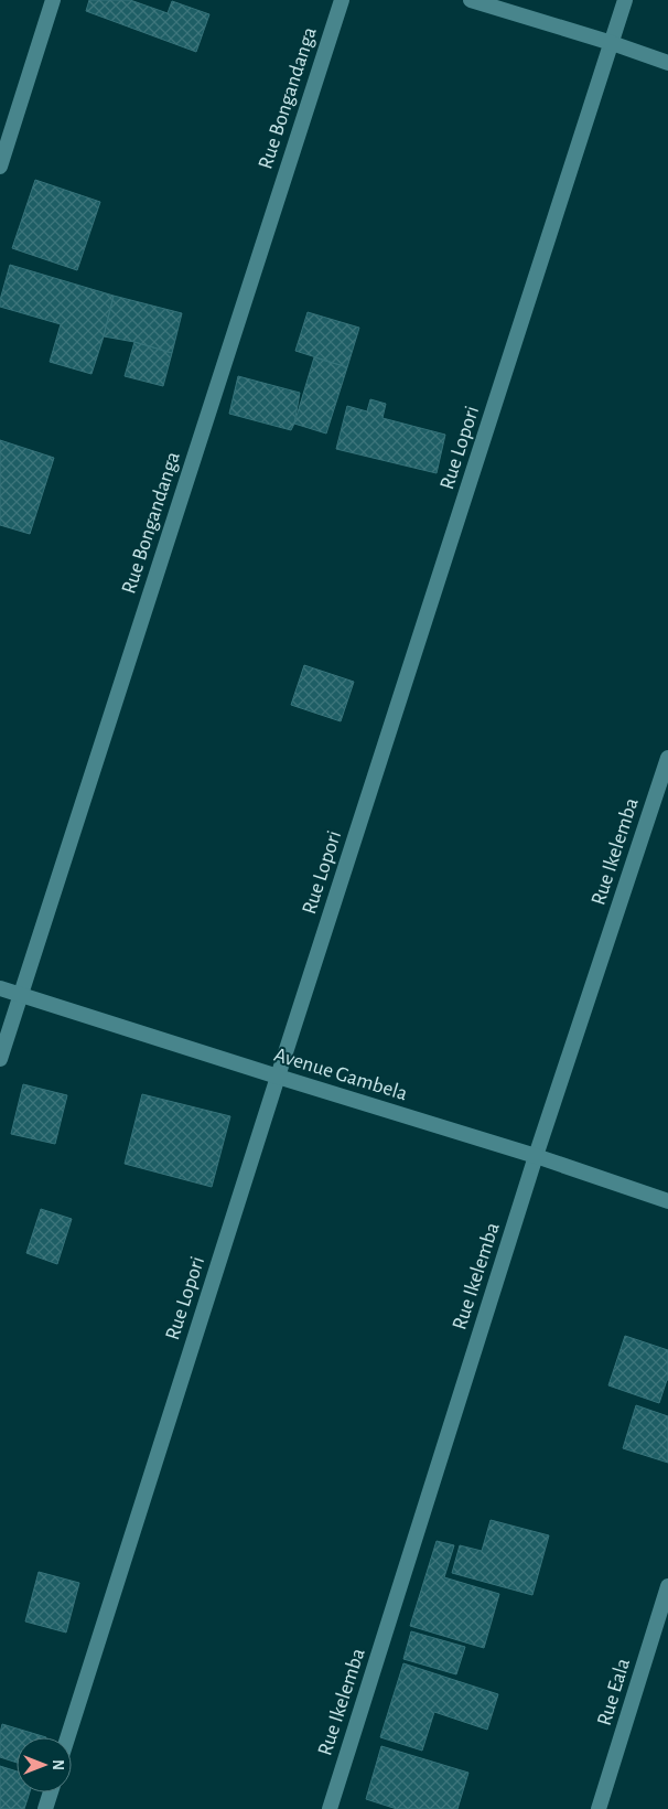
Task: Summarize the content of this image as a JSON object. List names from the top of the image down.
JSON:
{
  "streets": {
    "street": [
      "Rue Bongandanga",
      "Rue Lopori",
      "Rue Ikelemba",
      "Avenue Gambela",
      "Rue Eala"
    ]
  },
  "crossings": [
    ["Rue Bongandanga", "Avenue Gambela"],
    ["Rue Lopori", "Avenue Gambela"],
    ["Rue Ikelemba", "Avenue Gambela"]
  ],
  "north": "right"
}
